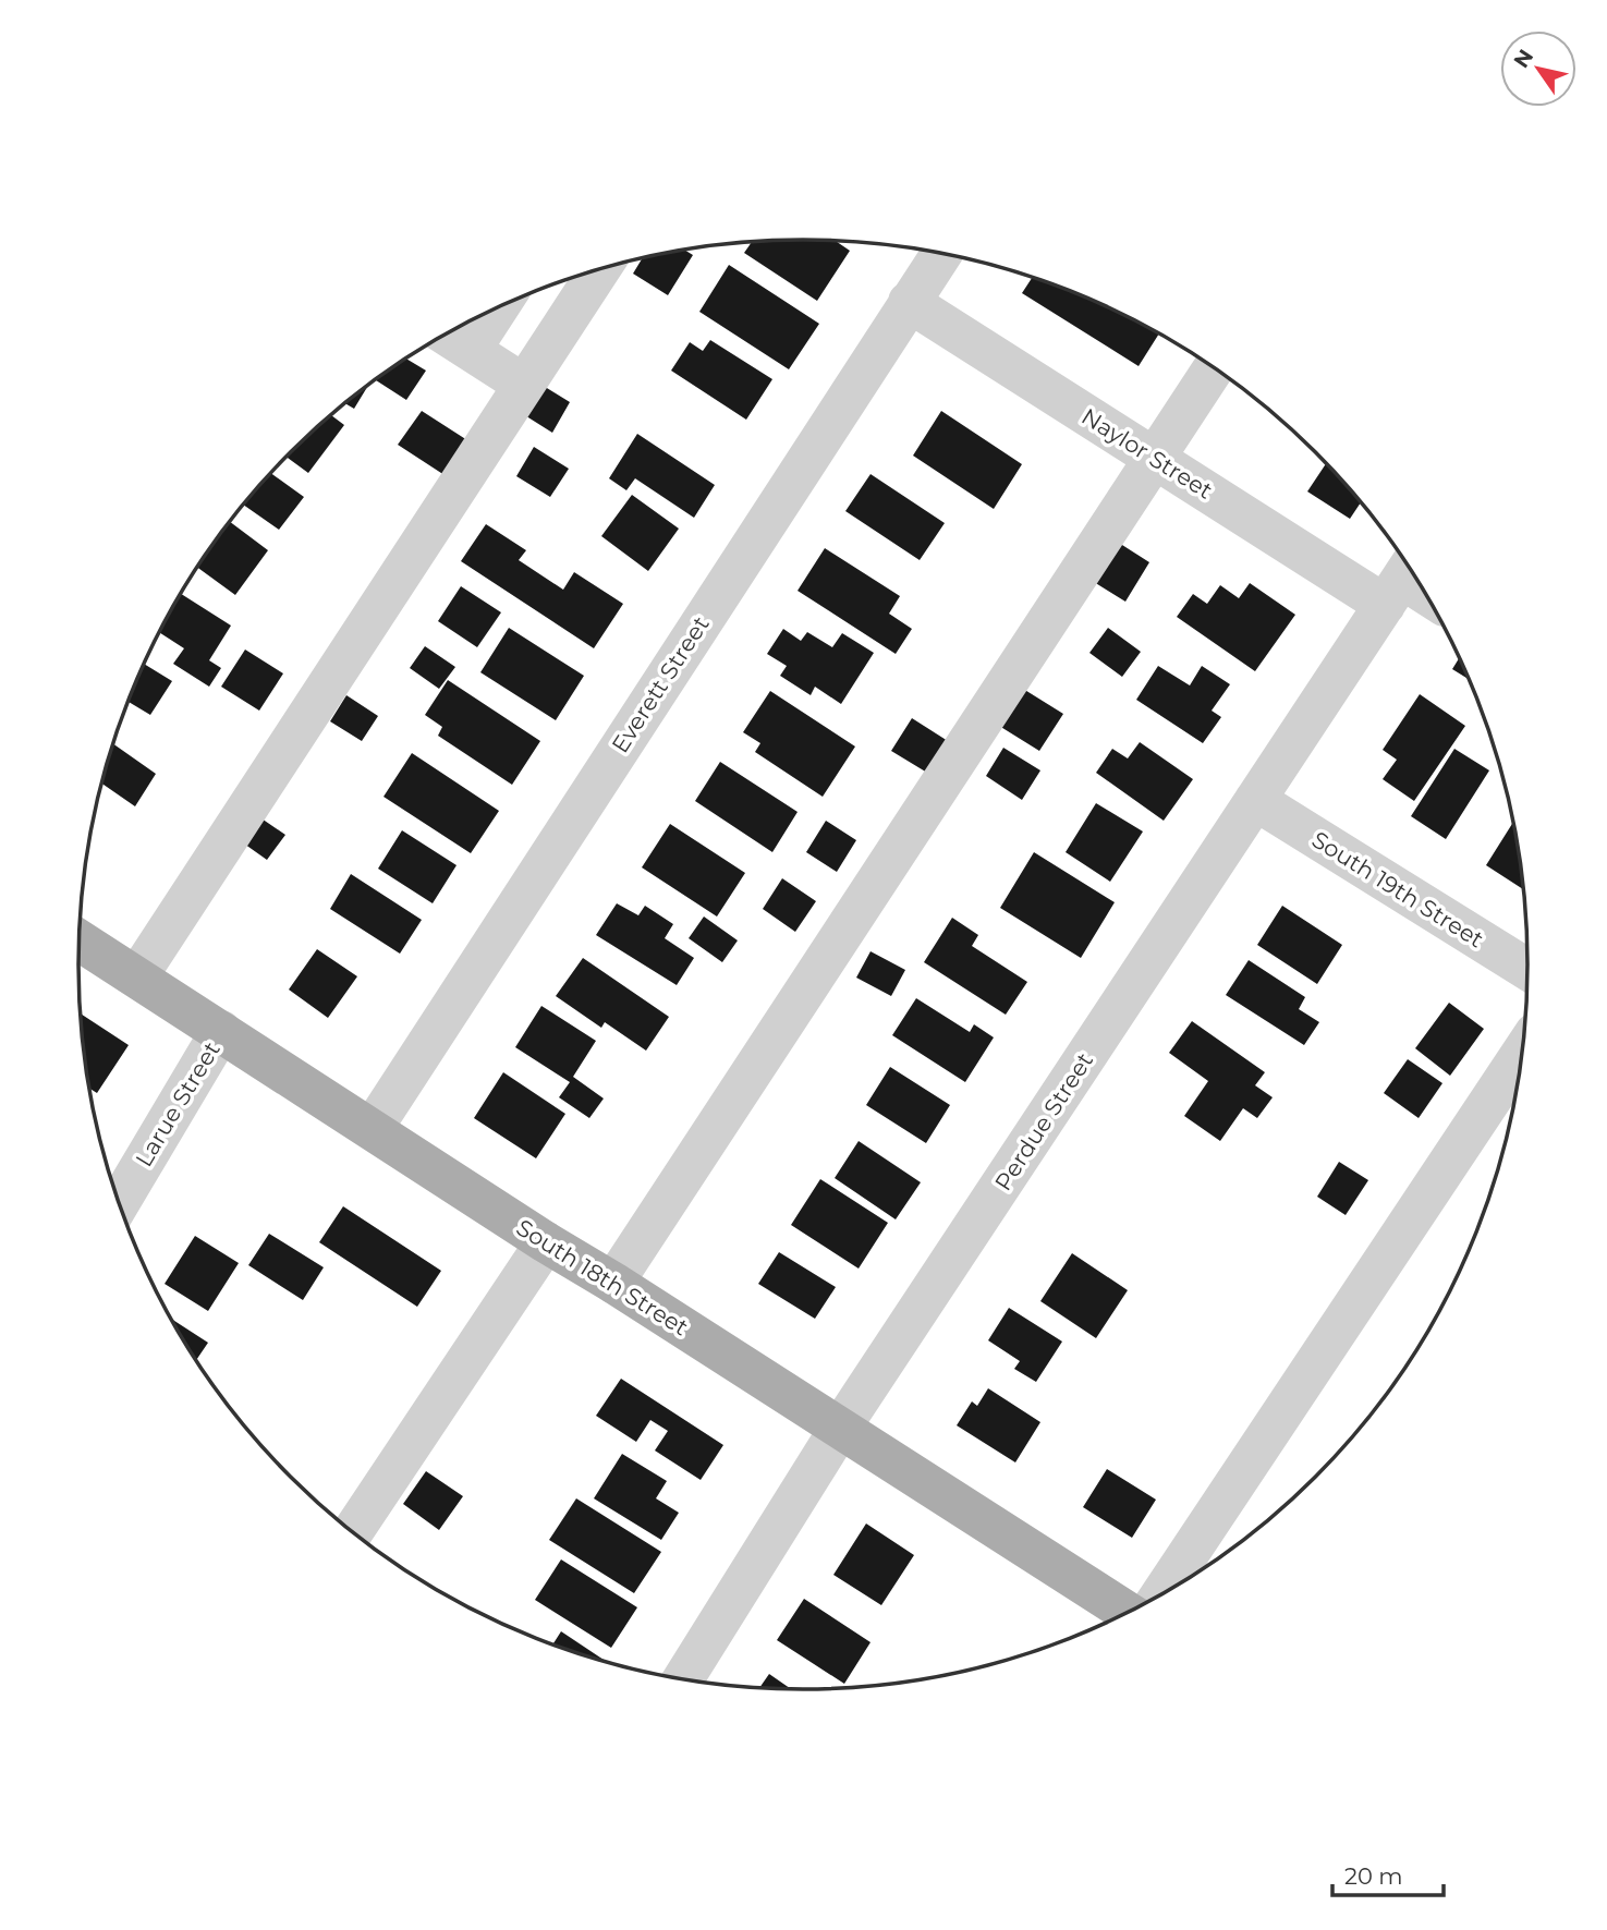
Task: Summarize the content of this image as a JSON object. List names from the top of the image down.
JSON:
{
  "streets": {
    "main road": ["South 18th Street"],
    "street": [
      "Naylor Street",
      "Everett Street",
      "South 19th Street",
      "Larue Street",
      "Perdue Street"
    ]
  },
  "crossings": [
    ["Naylor Street", "Everett Street"],
    ["Naylor Street", "Perdue Street"],
    ["Everett Street", "South 18th Street"],
    ["South 19th Street", "Perdue Street"],
    ["Larue Street", "South 18th Street"],
    ["Perdue Street", "South 18th Street"]
  ],
  "scale_bar": "20 m",
  "north": "top left"
}
